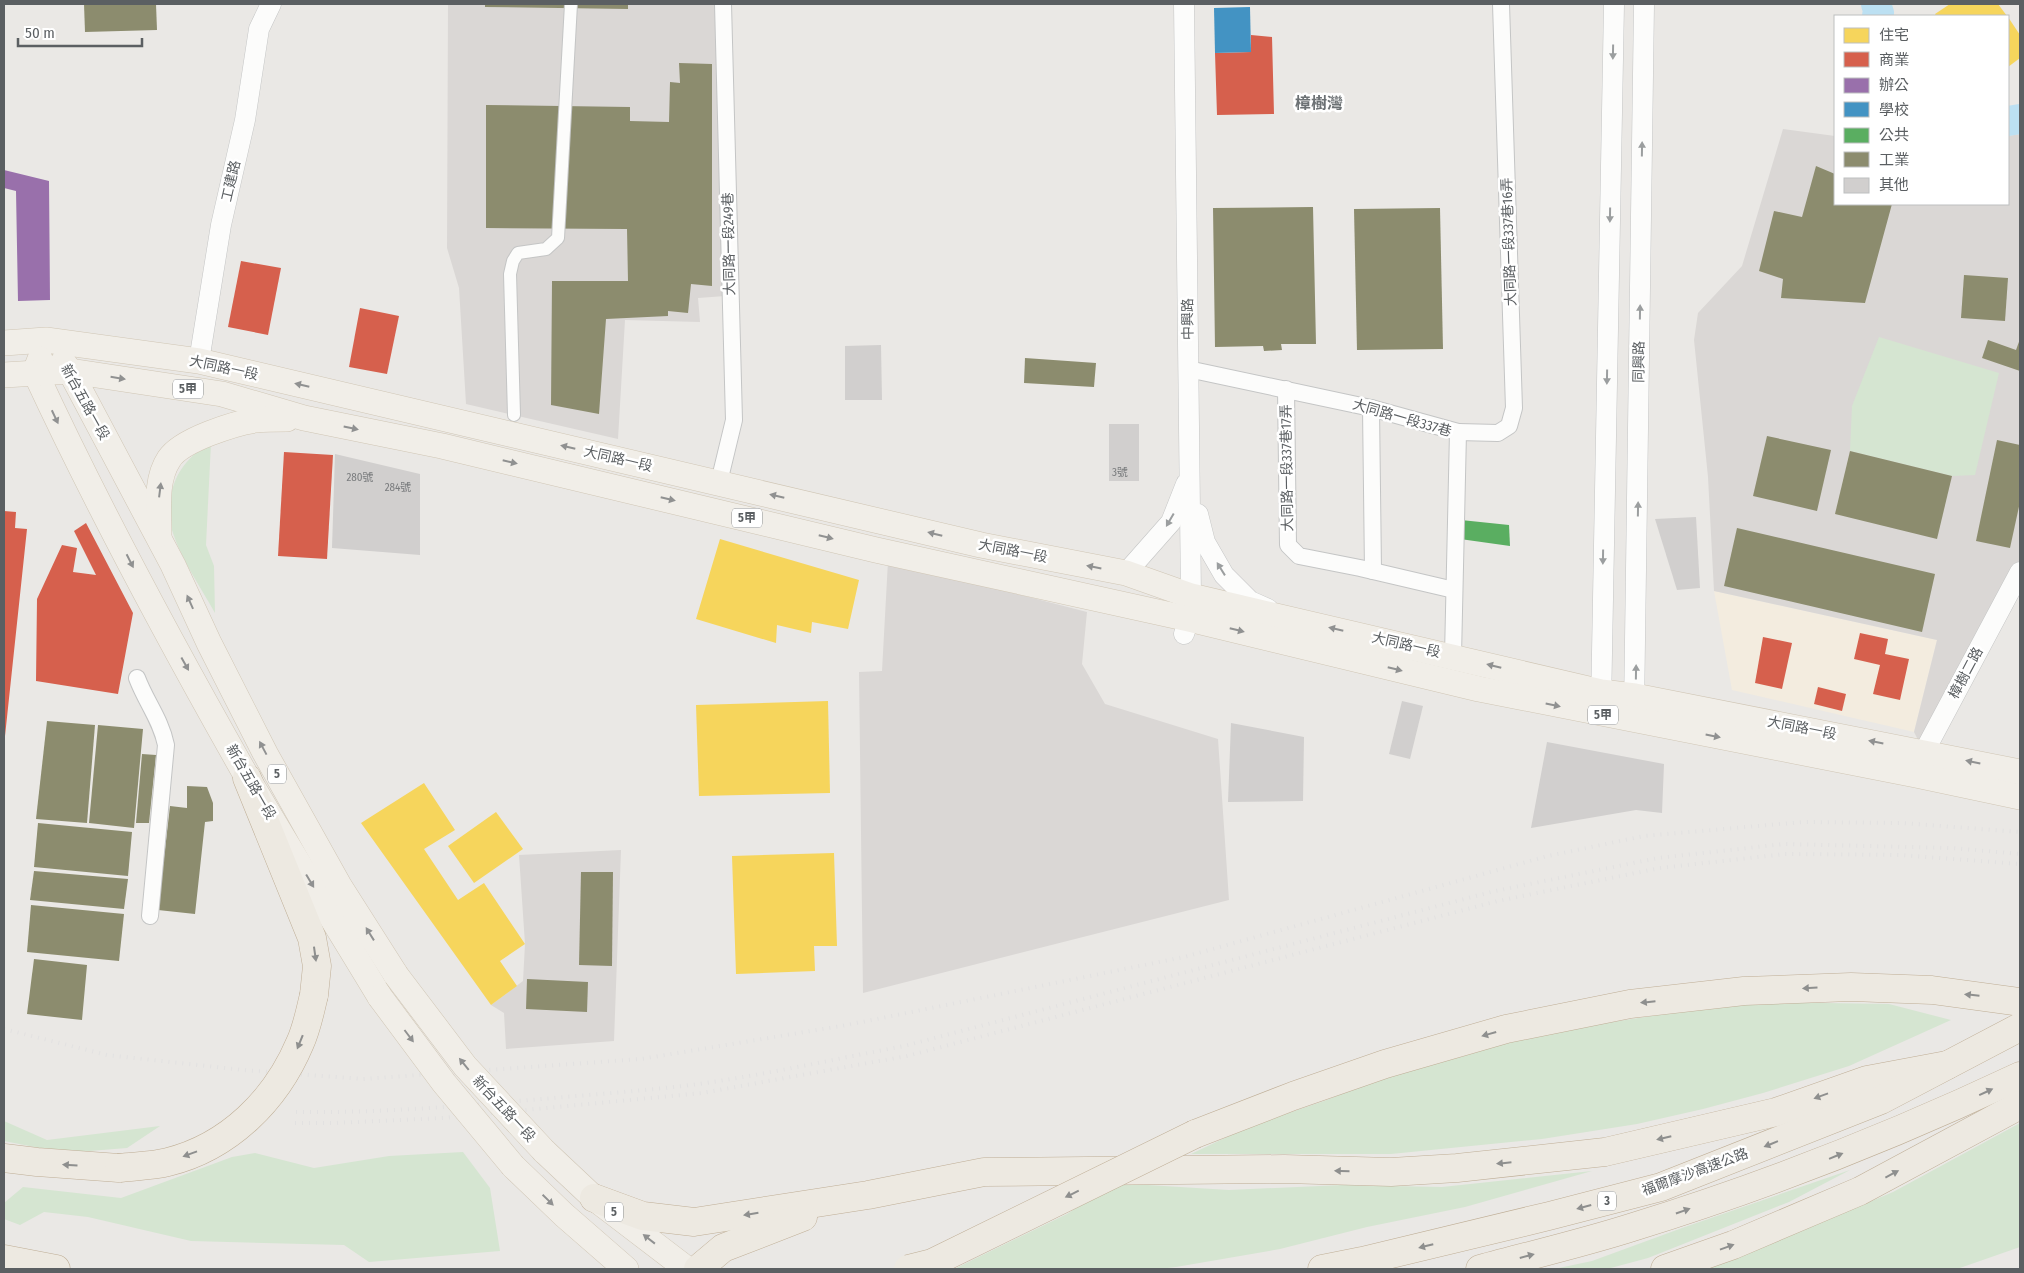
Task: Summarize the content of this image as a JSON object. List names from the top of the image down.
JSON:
{
  "streets": {
    "highway": ["福爾摩沙高速公路", "3"],
    "main road": [
      "大同路一段",
      "5甲",
      "新台五路一段",
      "5"
    ],
    "street": [
      "工建路",
      "大同路一段337巷16弄",
      "大同路一段249巷",
      "中興路",
      "同興路",
      "大同路一段337巷",
      "大同路一段337巷17弄",
      "樟樹二路"
    ]
  },
  "crossings": [
    ["工建路", "大同路一段"],
    ["大同路一段337巷16弄", "大同路一段337巷"],
    ["大同路一段249巷", "大同路一段"],
    ["中興路", "大同路一段"],
    ["中興路", "大同路一段337巷"],
    ["同興路", "大同路一段"],
    ["大同路一段", "新台五路一段"],
    ["大同路一段", "大同路一段337巷"],
    ["大同路一段", "樟樹二路"],
    ["大同路一段337巷", "大同路一段337巷17弄"]
  ],
  "districts": ["樟樹灣"],
  "house_numbers": ["3號", "280號", "284號"],
  "legend": [
    "住宅",
    "商業",
    "辦公",
    "學校",
    "公共",
    "工業",
    "其他"
  ],
  "scale_bar": "50 m"
}
